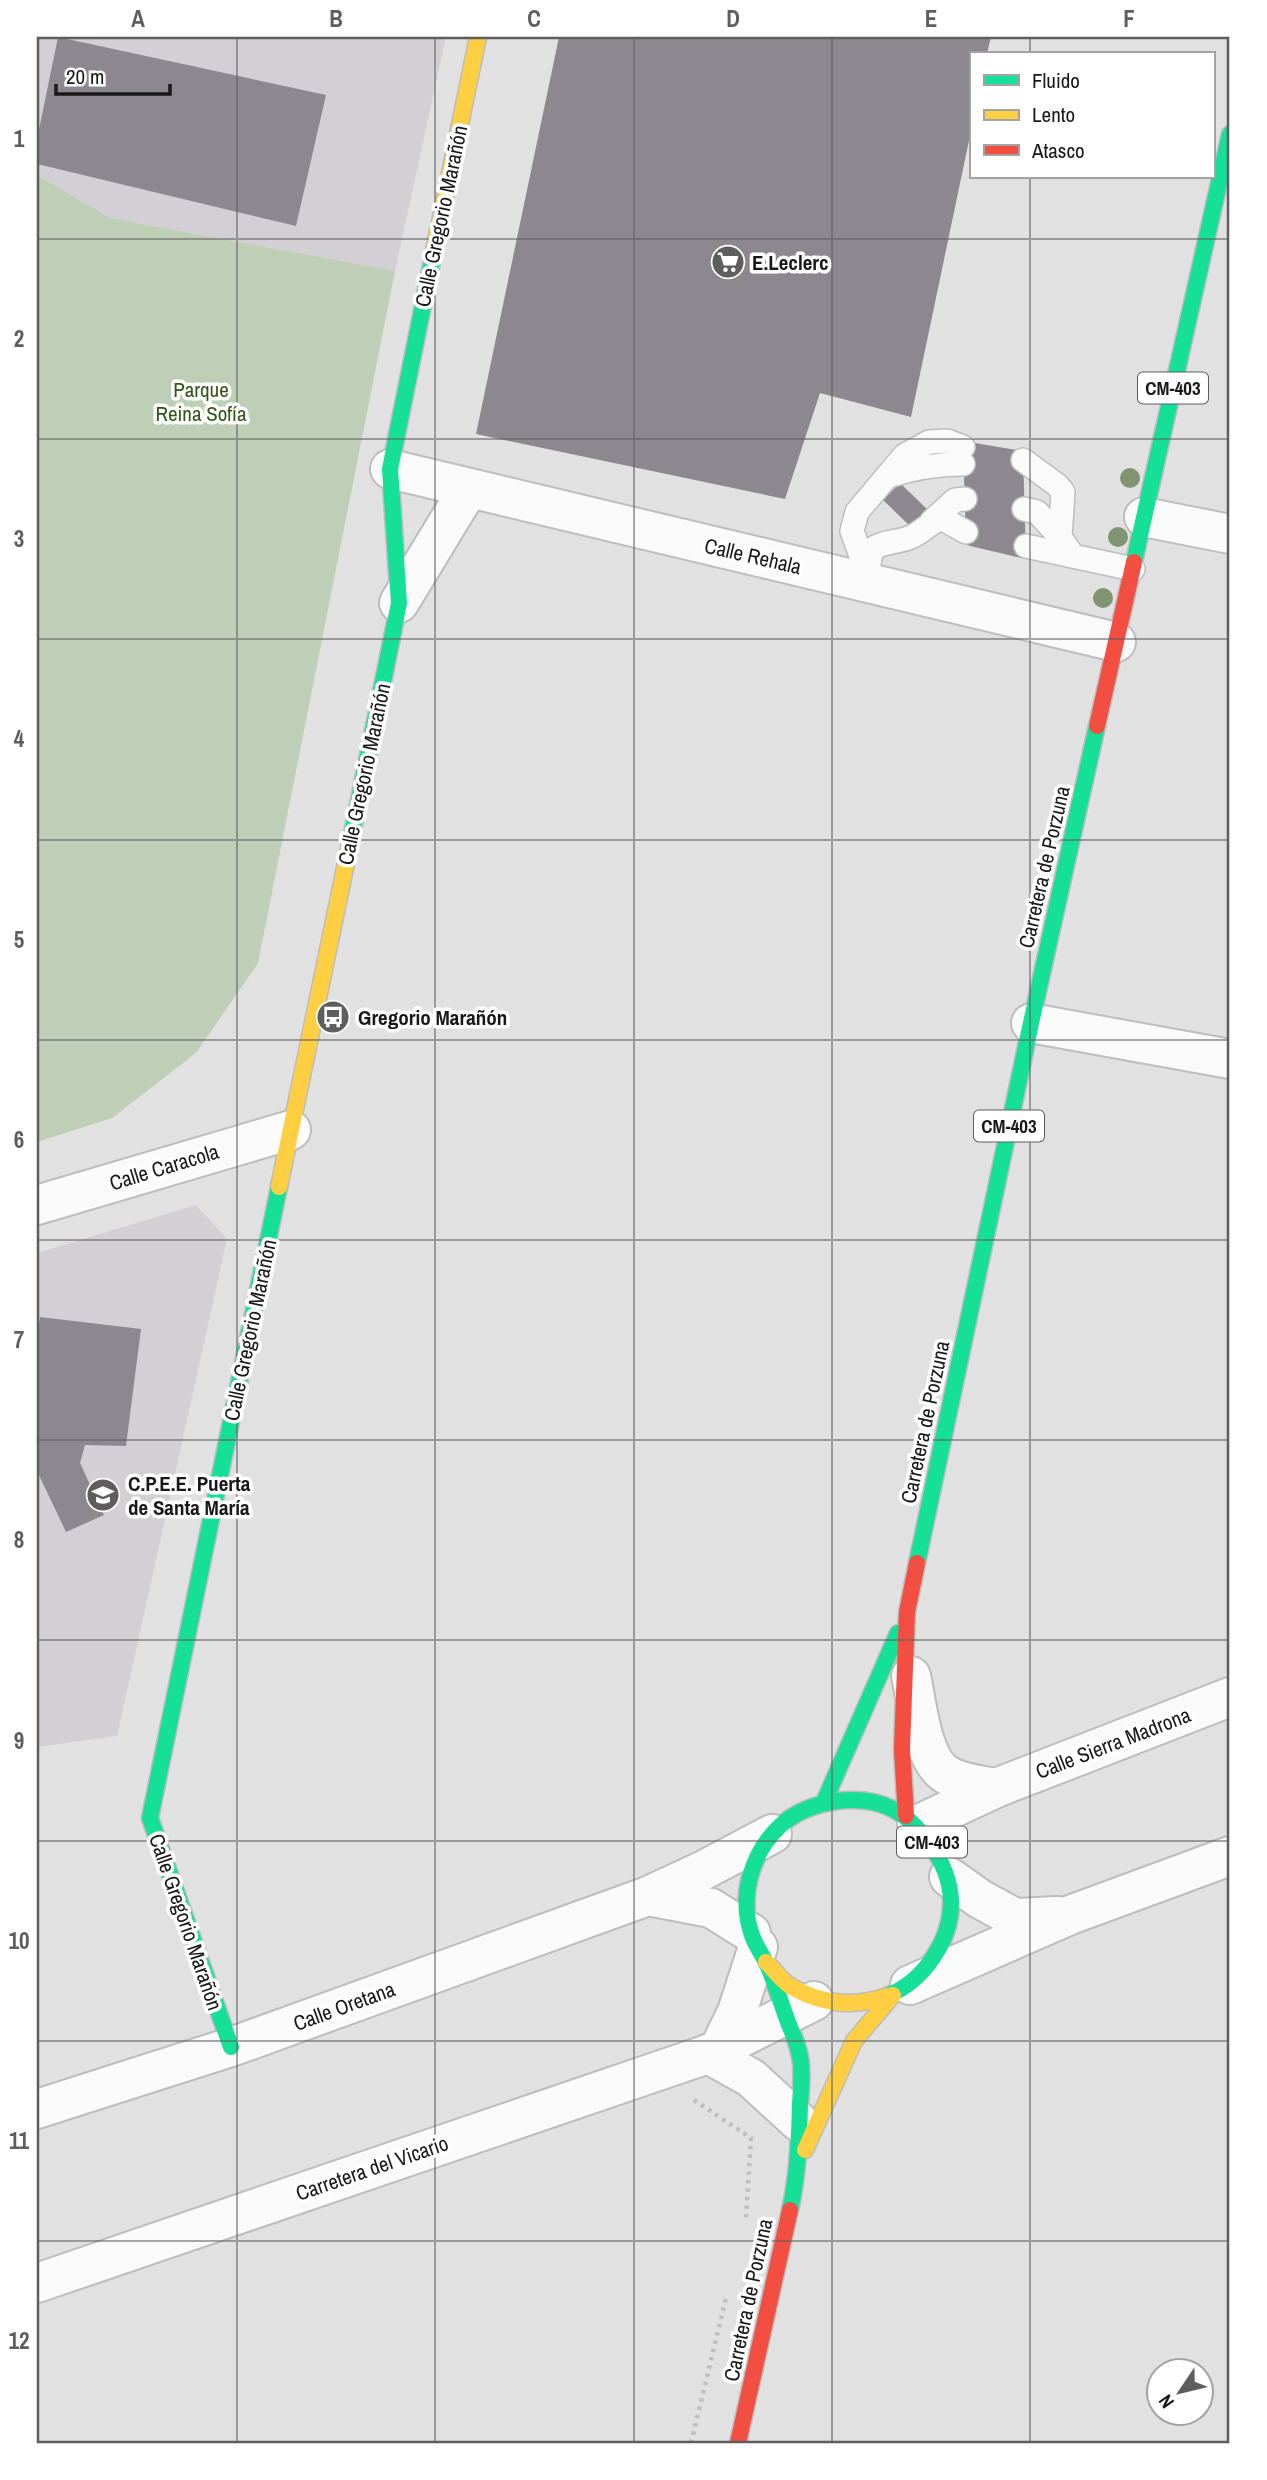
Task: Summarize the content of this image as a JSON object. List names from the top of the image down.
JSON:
{
  "streets": {
    "main road": ["Calle Gregorio Marañón", "CM-403", "Carretera de Porzuna"],
    "street": [
      "Calle Rehala",
      "Calle Caracola",
      "Calle Sierra Madrona",
      "Calle Oretana",
      "Carretera del Vicario"
    ]
  },
  "crossings": [
    ["Calle Gregorio Marañón", "Calle Rehala"],
    ["Calle Gregorio Marañón", "Calle Caracola"],
    ["Calle Gregorio Marañón", "Calle Oretana"],
    ["CM-403", "Carretera de Porzuna"],
    ["CM-403", "Calle Sierra Madrona"],
    ["CM-403", "Calle Oretana"],
    ["CM-403", "Carretera del Vicario"],
    ["Calle Rehala", "Carretera de Porzuna"],
    ["Carretera de Porzuna", "Calle Sierra Madrona"],
    ["Carretera de Porzuna", "Calle Oretana"],
    ["Carretera de Porzuna", "Carretera del Vicario"],
    ["Calle Sierra Madrona", "Calle Oretana"],
    ["Calle Sierra Madrona", "Carretera del Vicario"],
    ["Calle Oretana", "Carretera del Vicario"]
  ],
  "parks": ["Parque Reina Sofía"],
  "places": {
    "supermarket": ["E.Leclerc"],
    "bus stop": ["Gregorio Marañón"],
    "school or university": ["C.P.E.E. Puerta de Santa María"]
  },
  "legend": ["Fluido", "Lento", "Atasco"],
  "scale_bar": "20 m",
  "north": "bottom left",
  "grid": {
    "columns": [
      "A",
      "B",
      "C",
      "D",
      "E",
      "F"
    ],
    "rows": [
      "1",
      "2",
      "3",
      "4",
      "5",
      "6",
      "7",
      "8",
      "9",
      "10",
      "11",
      "12"
    ]
  }
}
